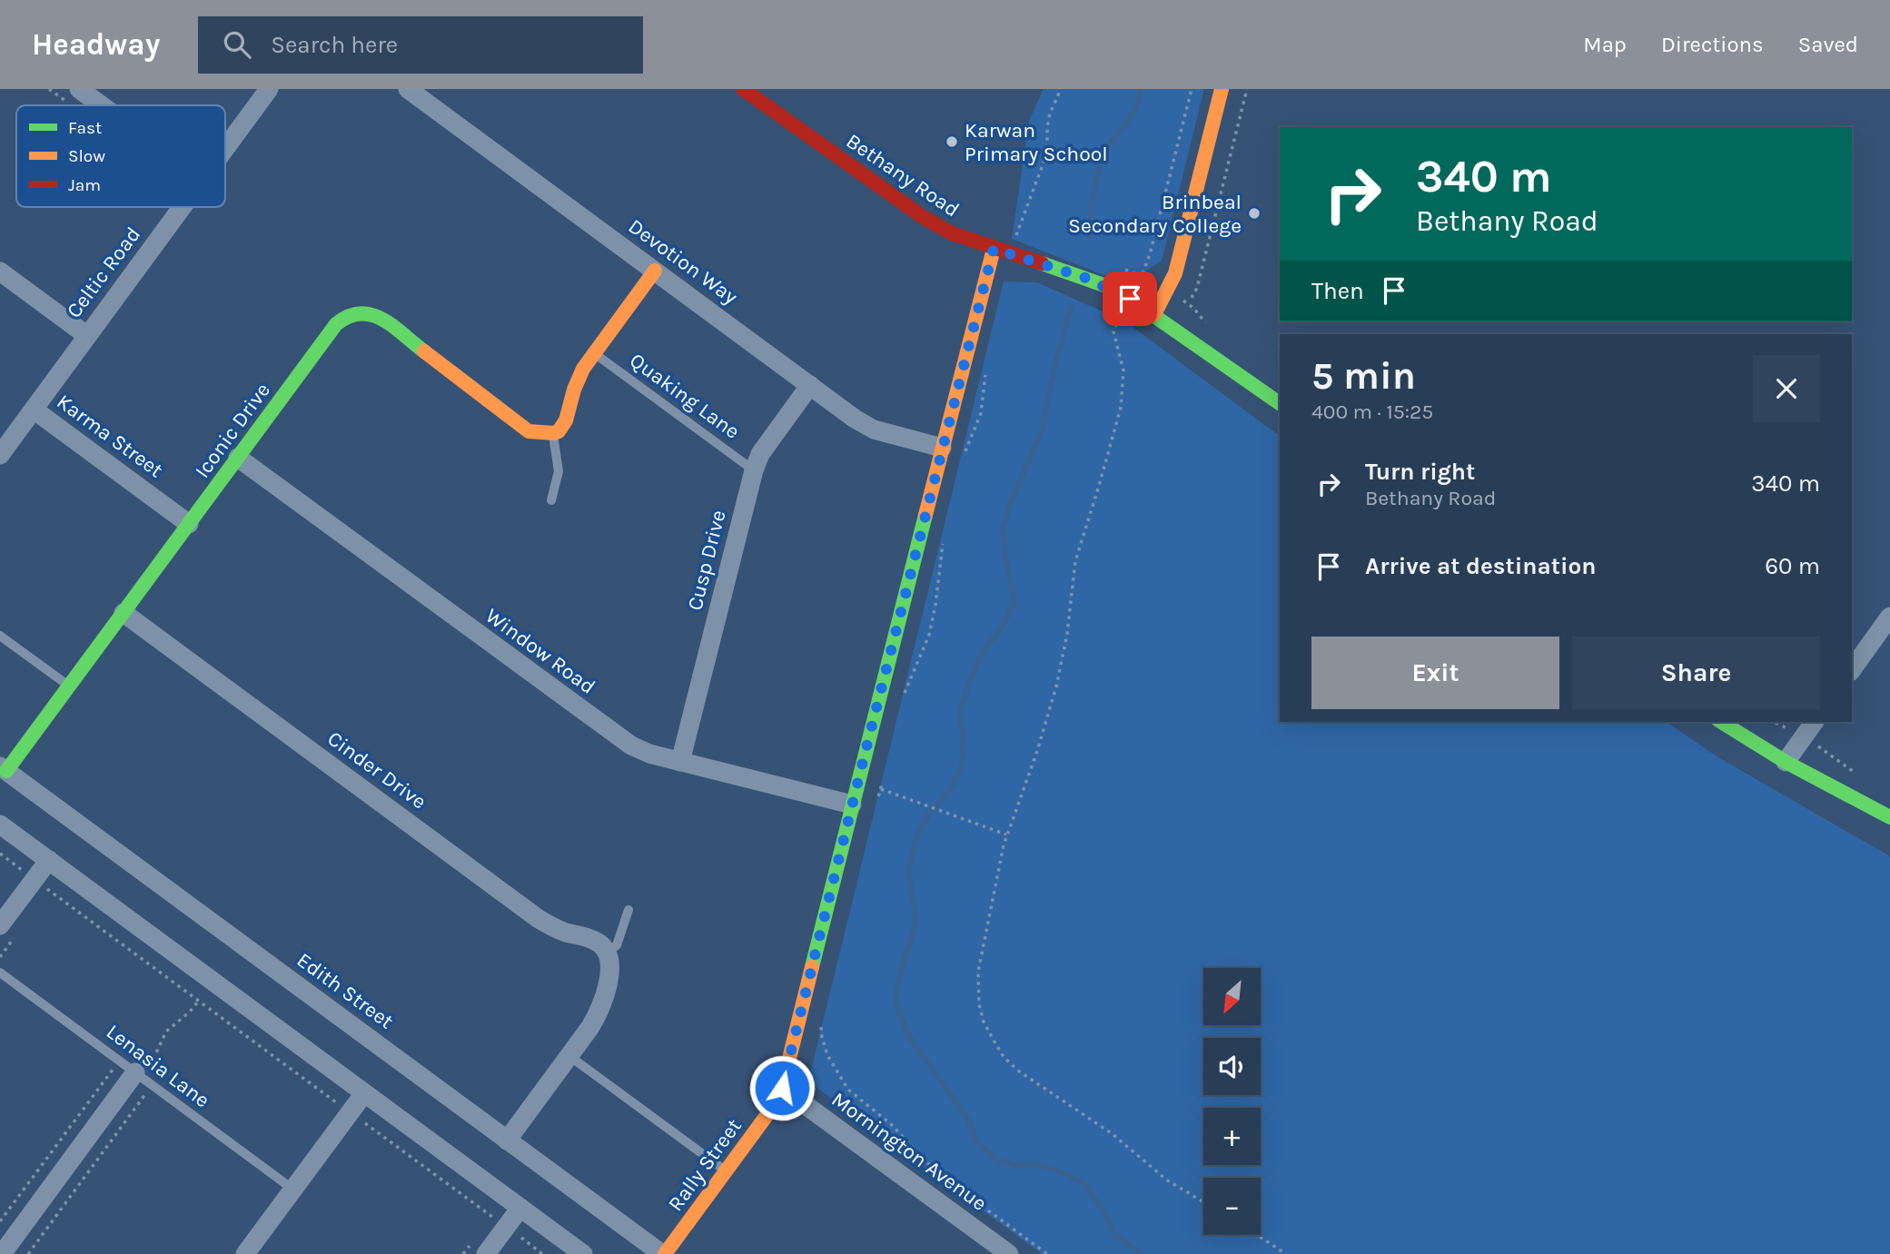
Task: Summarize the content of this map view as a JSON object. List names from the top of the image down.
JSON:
{
  "streets": {
    "street": [
      "Bethany Road",
      "Devotion Way",
      "Celtic Road",
      "Iconic Drive",
      "Karma Street",
      "Cusp Drive",
      "Window Road",
      "Cinder Drive",
      "Edith Street",
      "Mornington Avenue",
      "Rally Street"
    ],
    "lane": ["Quaking Lane", "Lenasia Lane"]
  },
  "crossings": [
    ["Bethany Road", "Rally Street"],
    ["Devotion Way", "Cusp Drive"],
    ["Devotion Way", "Rally Street"],
    ["Celtic Road", "Karma Street"],
    ["Quaking Lane", "Cusp Drive"],
    ["Iconic Drive", "Karma Street"],
    ["Iconic Drive", "Window Road"],
    ["Iconic Drive", "Cinder Drive"],
    ["Iconic Drive", "Edith Street"],
    ["Cusp Drive", "Window Road"],
    ["Window Road", "Rally Street"],
    ["Edith Street", "Rally Street"],
    ["Mornington Avenue", "Rally Street"]
  ],
  "places": ["Karwan Primary School", "Brinbeal Secondary College"],
  "legend": ["Fast", "Slow", "Jam"],
  "north": "bottom left",
  "page": {
    "header": "Headway",
    "search": "Search here",
    "nav": ["Map", "Directions", "Saved"],
    "turn": ["340 m", "Bethany Road"],
    "then": "Then",
    "heading": ["5 min", "400 m · 15:25"],
    "list": [
      {
        "name": "Turn right",
        "note": "Bethany Road",
        "value": "340 m"
      },
      {
        "name": "Arrive at destination",
        "value": "60 m"
      }
    ],
    "buttons": ["Exit", "Share"],
    "map_buttons": ["+", "−"]
  }
}
